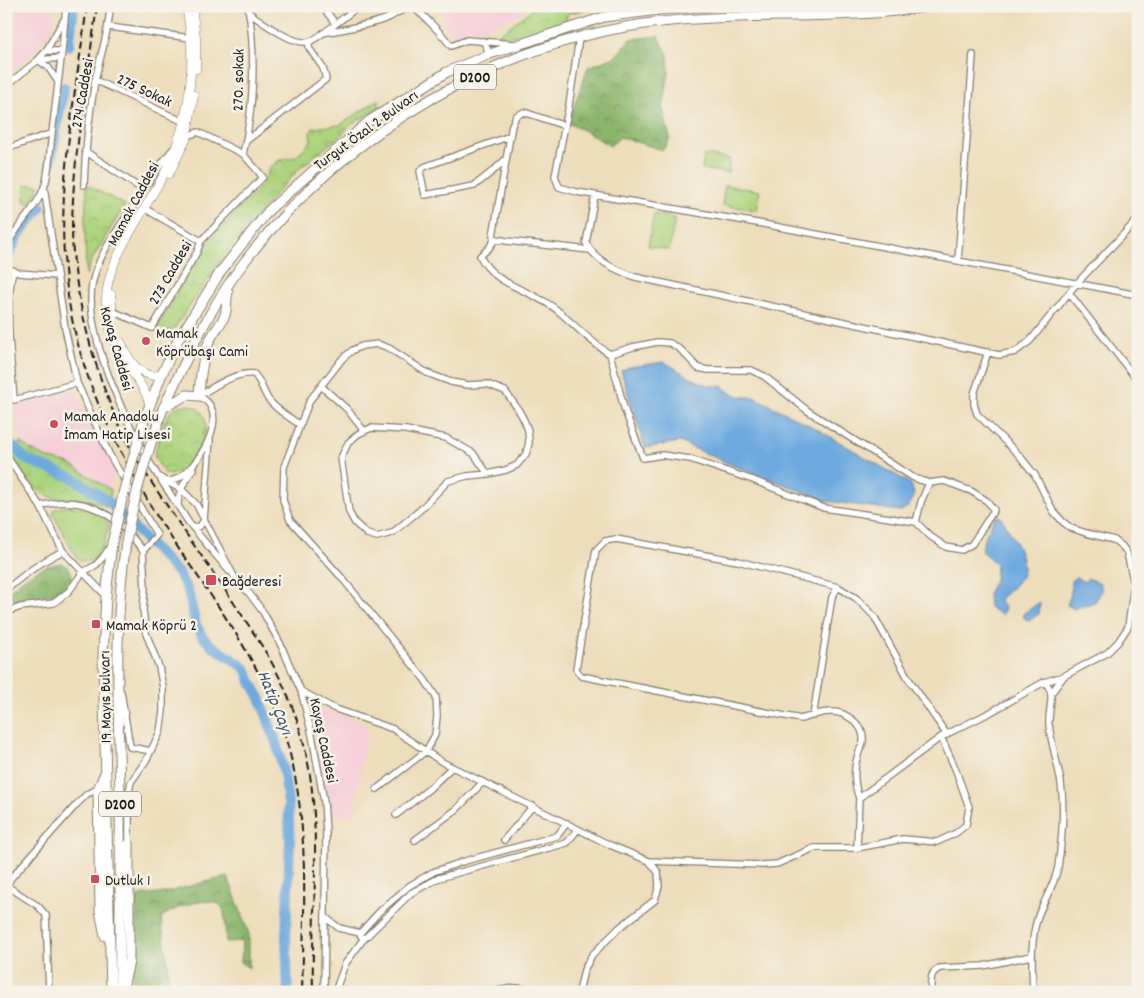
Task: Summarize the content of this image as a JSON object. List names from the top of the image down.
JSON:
{
  "streets": {
    "highway": ["D200", "Turgut Özal 2 Bulvarı", "19 Mayıs Bulvarı"],
    "main road": ["Mamak Caddesi"],
    "street": [
      "270. sokak",
      "275 Sokak",
      "274 Caddesi",
      "273 Caddesi",
      "Kayaş Caddesi"
    ]
  },
  "crossings": [
    ["D200", "19 Mayıs Bulvarı"],
    ["270. sokak", "273 Caddesi"],
    ["275 Sokak", "274 Caddesi"],
    ["275 Sokak", "Mamak Caddesi"],
    ["Turgut Özal 2 Bulvarı", "Mamak Caddesi"],
    ["Turgut Özal 2 Bulvarı", "19 Mayıs Bulvarı"],
    ["Mamak Caddesi", "273 Caddesi"],
    ["Mamak Caddesi", "Kayaş Caddesi"]
  ],
  "water": ["Hatip Çayı"],
  "places": {
    "other": ["Mamak Köprübaşı Cami", "Mamak Anadolu İmam Hatip Lisesi"],
    "transit": ["Bağderesi", "Mamak Köprü 2", "Dutluk 1"]
  }
}
